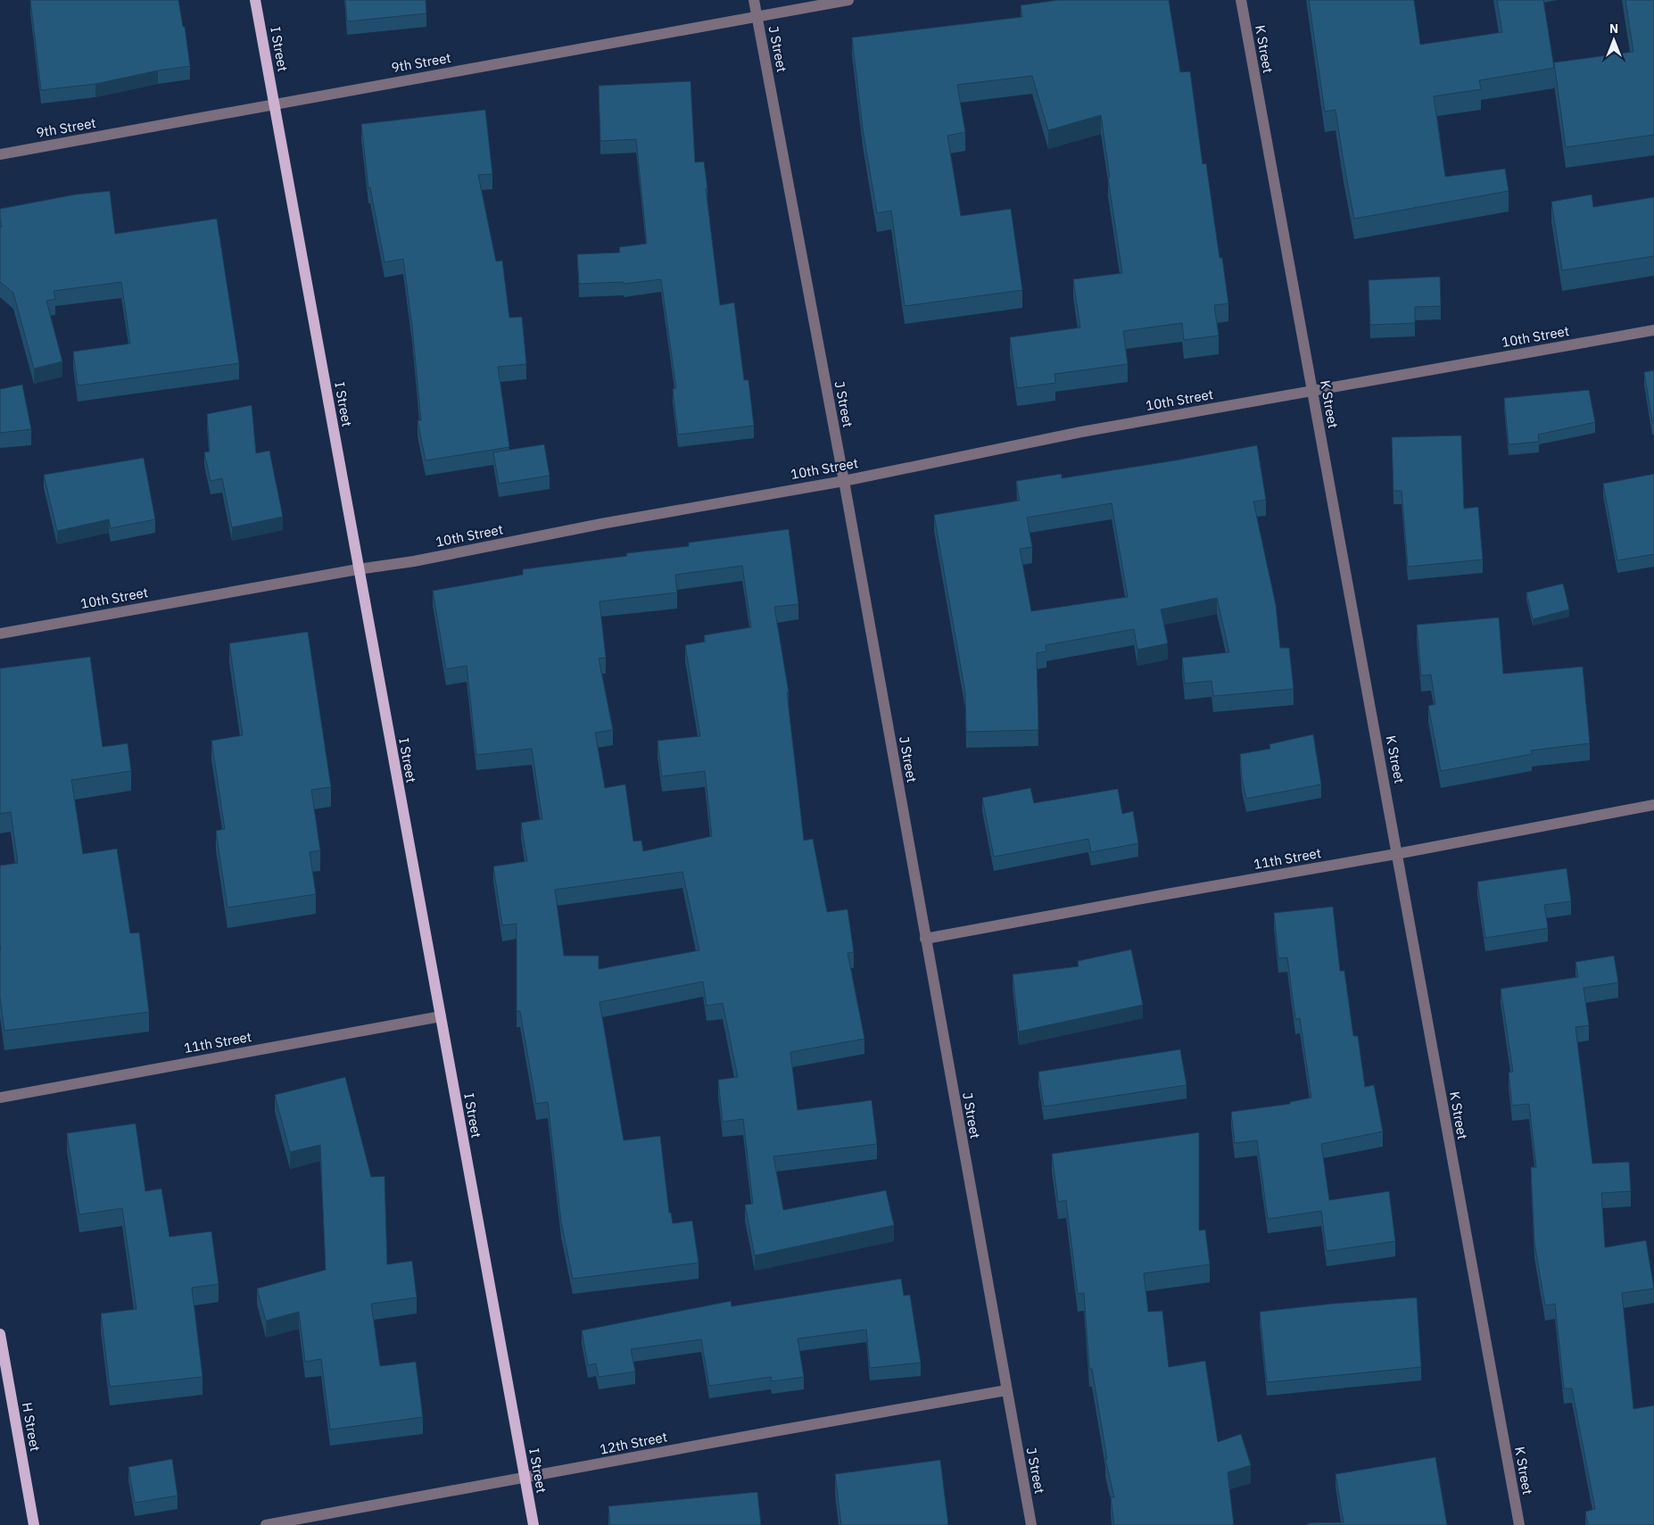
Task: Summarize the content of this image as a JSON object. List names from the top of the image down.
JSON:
{
  "streets": {
    "main road": ["I Street", "H Street"],
    "street": [
      "J Street",
      "K Street",
      "9th Street",
      "10th Street",
      "11th Street",
      "12th Street"
    ]
  },
  "crossings": [
    ["I Street", "9th Street"],
    ["I Street", "10th Street"],
    ["I Street", "11th Street"],
    ["I Street", "12th Street"],
    ["J Street", "9th Street"],
    ["J Street", "10th Street"],
    ["J Street", "11th Street"],
    ["J Street", "12th Street"],
    ["K Street", "10th Street"],
    ["K Street", "11th Street"]
  ],
  "north": "top"
}
